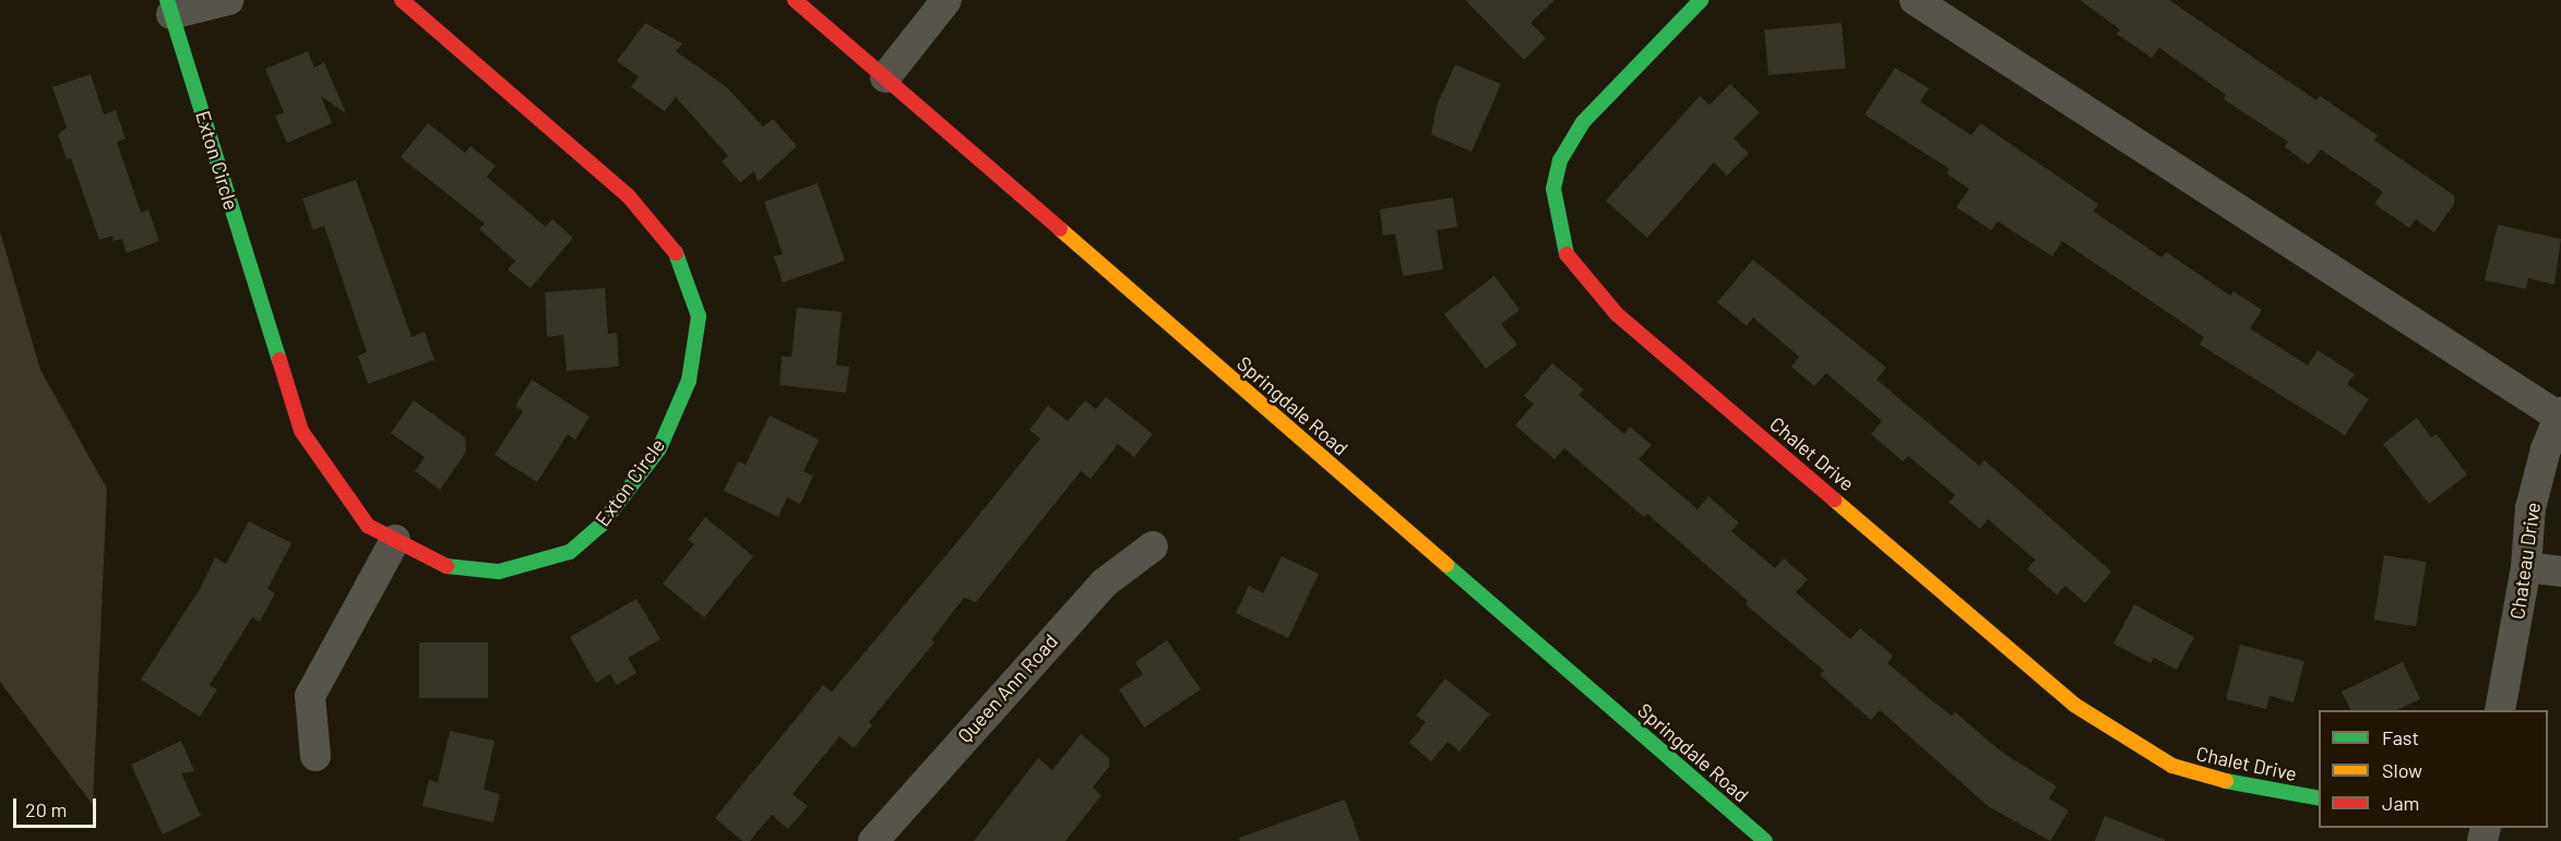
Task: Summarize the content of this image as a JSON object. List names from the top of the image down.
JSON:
{
  "streets": {
    "street": [
      "Exton Circle",
      "Springdale Road",
      "Chalet Drive",
      "Chateau Drive",
      "Queen Ann Road"
    ]
  },
  "legend": ["Fast", "Slow", "Jam"],
  "scale_bar": "20 m"
}
